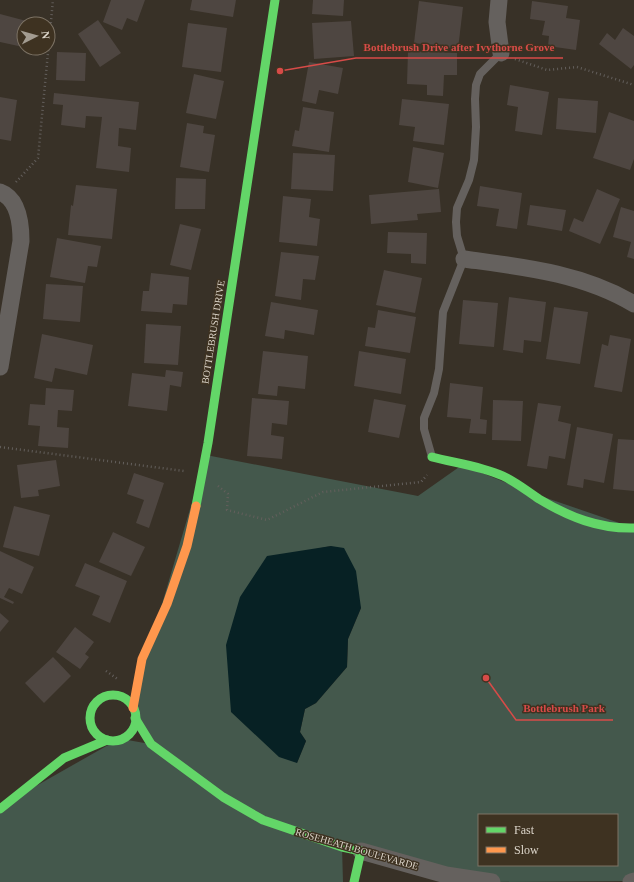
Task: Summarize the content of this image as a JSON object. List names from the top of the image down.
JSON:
{
  "streets": {
    "street": ["BOTTLEBRUSH DRIVE", "ROSEHEATH BOULEVARDE"]
  },
  "crossings": [
    ["BOTTLEBRUSH DRIVE", "ROSEHEATH BOULEVARDE"]
  ],
  "places": ["Bottlebrush Drive after Ivythorne Grove", "Bottlebrush Park"],
  "legend": ["Fast", "Slow"],
  "north": "right"
}
